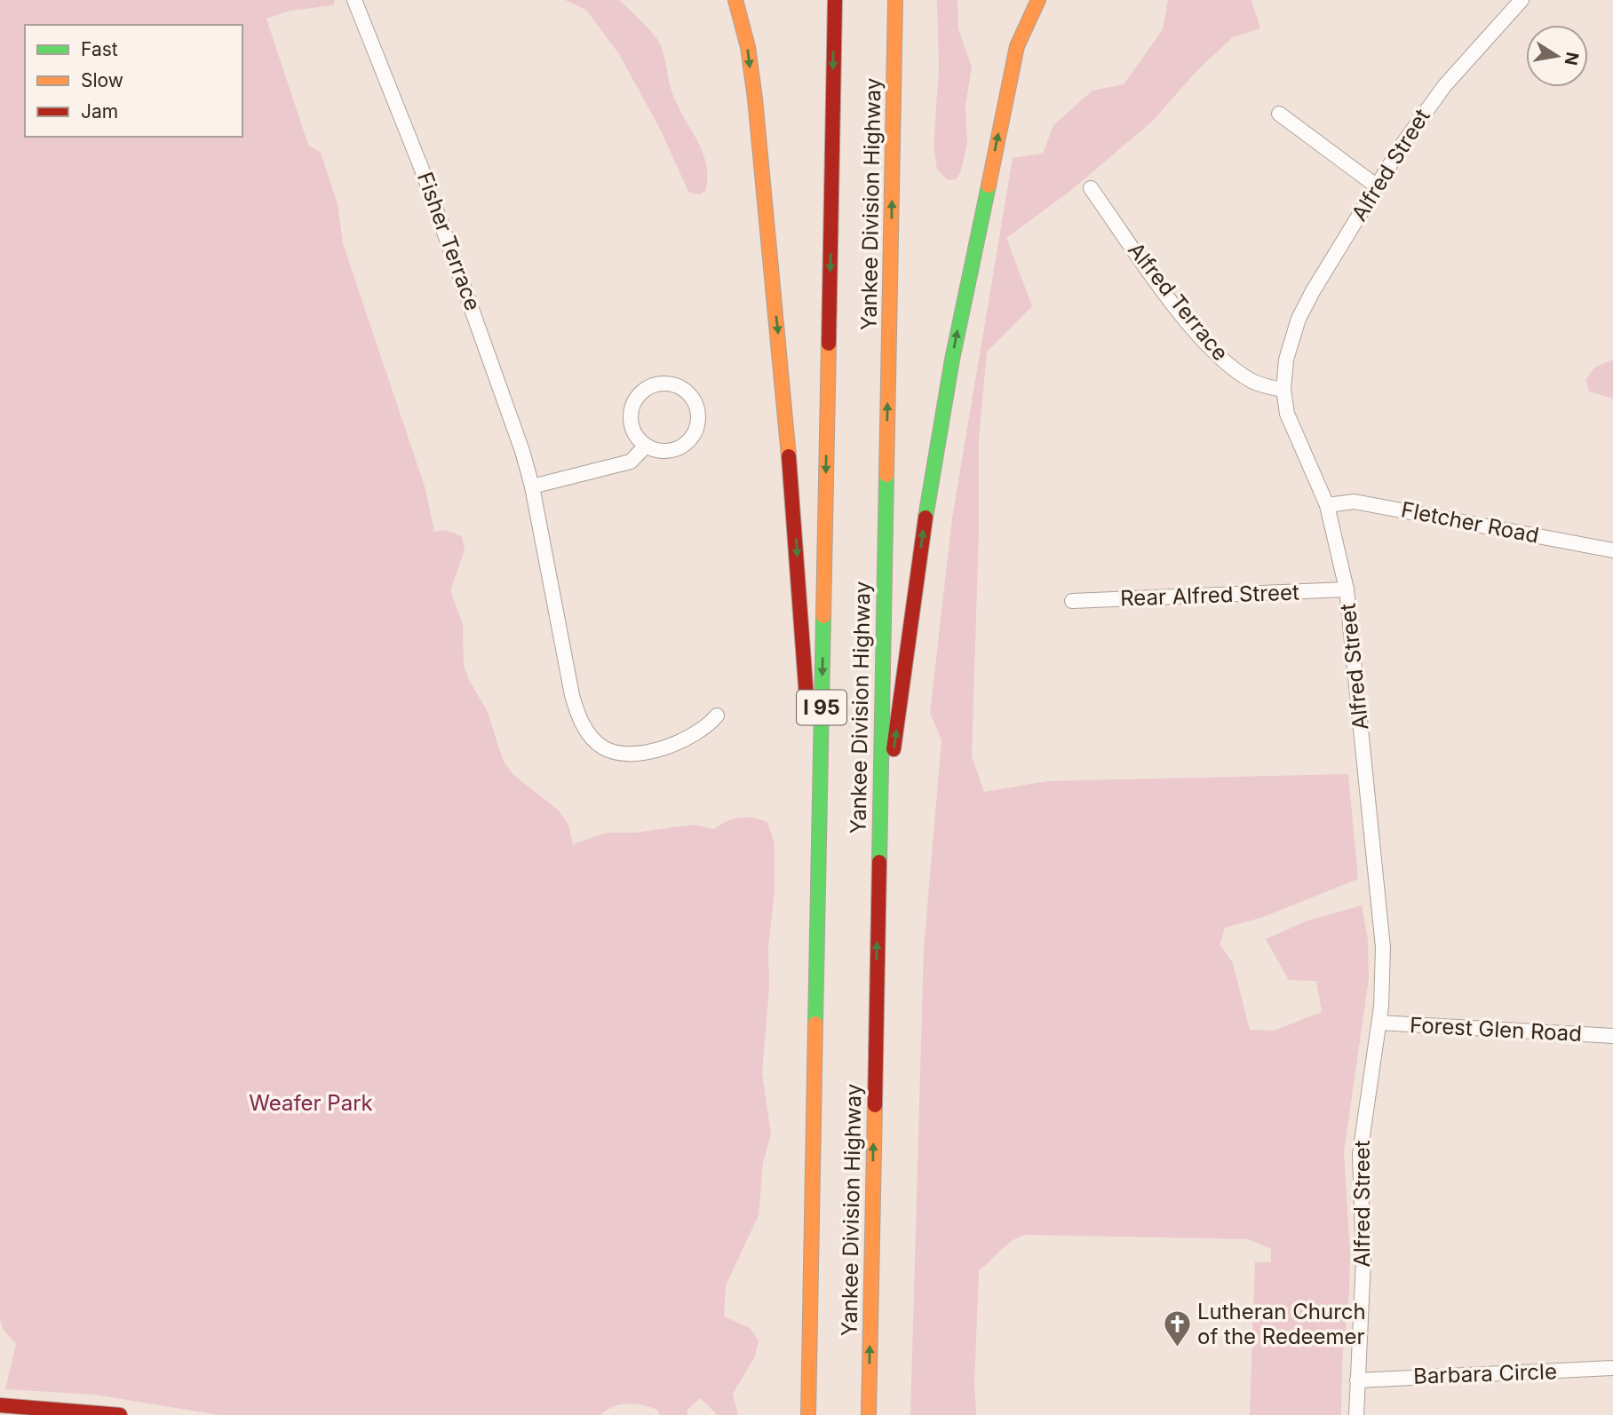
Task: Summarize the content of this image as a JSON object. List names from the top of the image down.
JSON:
{
  "streets": {
    "main road": ["Yankee Division Highway", "I 95"],
    "street": [
      "Alfred Street",
      "Fisher Terrace",
      "Alfred Terrace",
      "Fletcher Road",
      "Rear Alfred Street",
      "Forest Glen Road",
      "Barbara Circle"
    ]
  },
  "crossings": [
    ["Alfred Street", "Alfred Terrace"],
    ["Alfred Street", "Fletcher Road"],
    ["Alfred Street", "Rear Alfred Street"],
    ["Alfred Street", "Forest Glen Road"],
    ["Alfred Street", "Barbara Circle"]
  ],
  "parks": ["Weafer Park"],
  "places": {
    "church": ["Lutheran Church of the Redeemer"]
  },
  "legend": ["Fast", "Slow", "Jam"],
  "north": "right"
}
